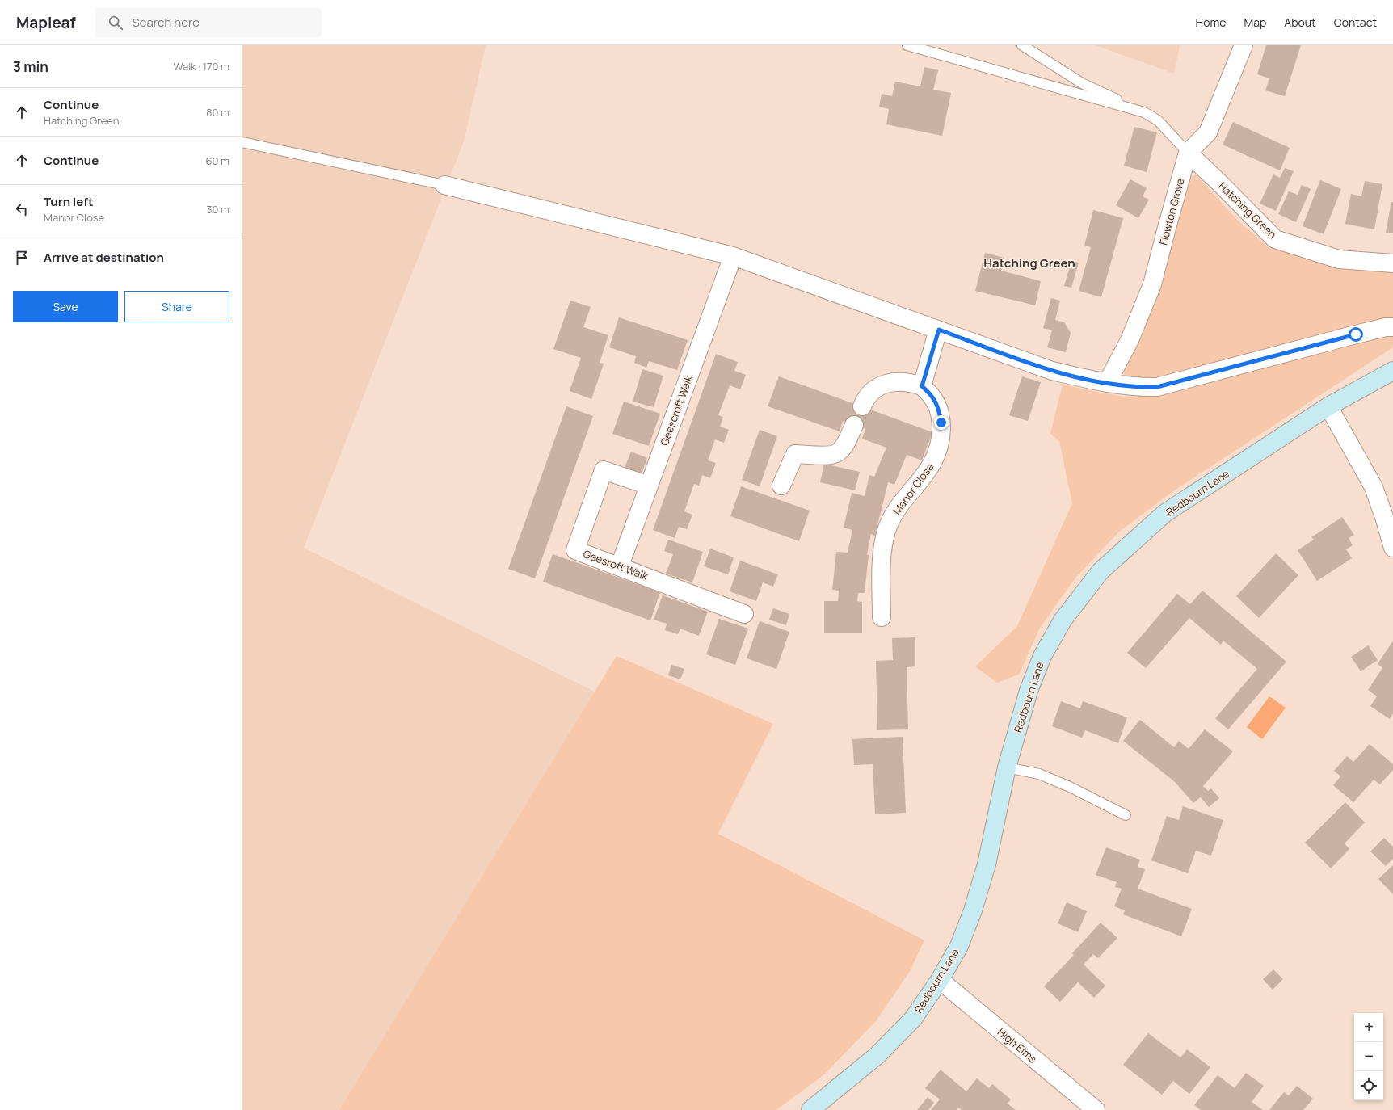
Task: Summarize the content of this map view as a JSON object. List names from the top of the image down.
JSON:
{
  "streets": {
    "main road": ["Redbourn Lane"],
    "street": [
      "Hatching Green",
      "Flowton Grove",
      "Geescroft Walk",
      "Manor Close",
      "Geesroft Walk",
      "High Elms"
    ]
  },
  "crossings": [
    ["Hatching Green", "Flowton Grove"],
    ["Geescroft Walk", "Geesroft Walk"],
    ["Redbourn Lane", "High Elms"]
  ],
  "districts": ["Hatching Green"],
  "page": {
    "header": "Mapleaf",
    "search": "Search here",
    "nav": [
      "Home",
      "Map",
      "About",
      "Contact"
    ],
    "heading": ["3 min", "Walk · 170 m"],
    "list": [
      ["Continue", "Hatching Green", "80 m"],
      ["Continue", "60 m"],
      ["Turn left", "Manor Close", "30 m"],
      "Arrive at destination"
    ],
    "buttons": ["Save", "Share"],
    "map_buttons": ["+", "−"]
  }
}
